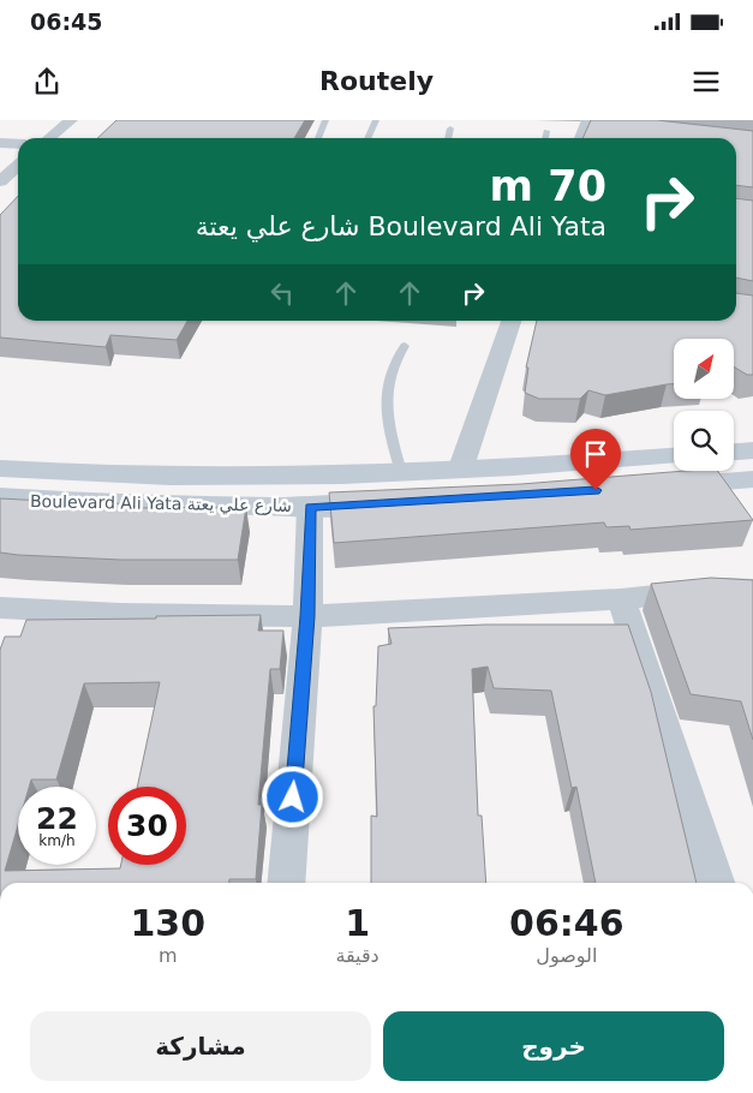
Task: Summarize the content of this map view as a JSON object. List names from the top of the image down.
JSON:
{
  "streets": {
    "street": ["Boulevard Ali Yata شارع علي يعتة"]
  },
  "north": "top right",
  "page": {
    "status": "06:45",
    "header": "Routely",
    "turn": ["70 m", "Boulevard Ali Yata شارع علي يعتة"],
    "speed": "22 km/h",
    "limit": "30",
    "eta": [
      "06:46",
      "الوصول",
      "1",
      "دقيقة",
      "130",
      "m"
    ],
    "buttons": ["خروج", "مشاركة"]
  }
}
